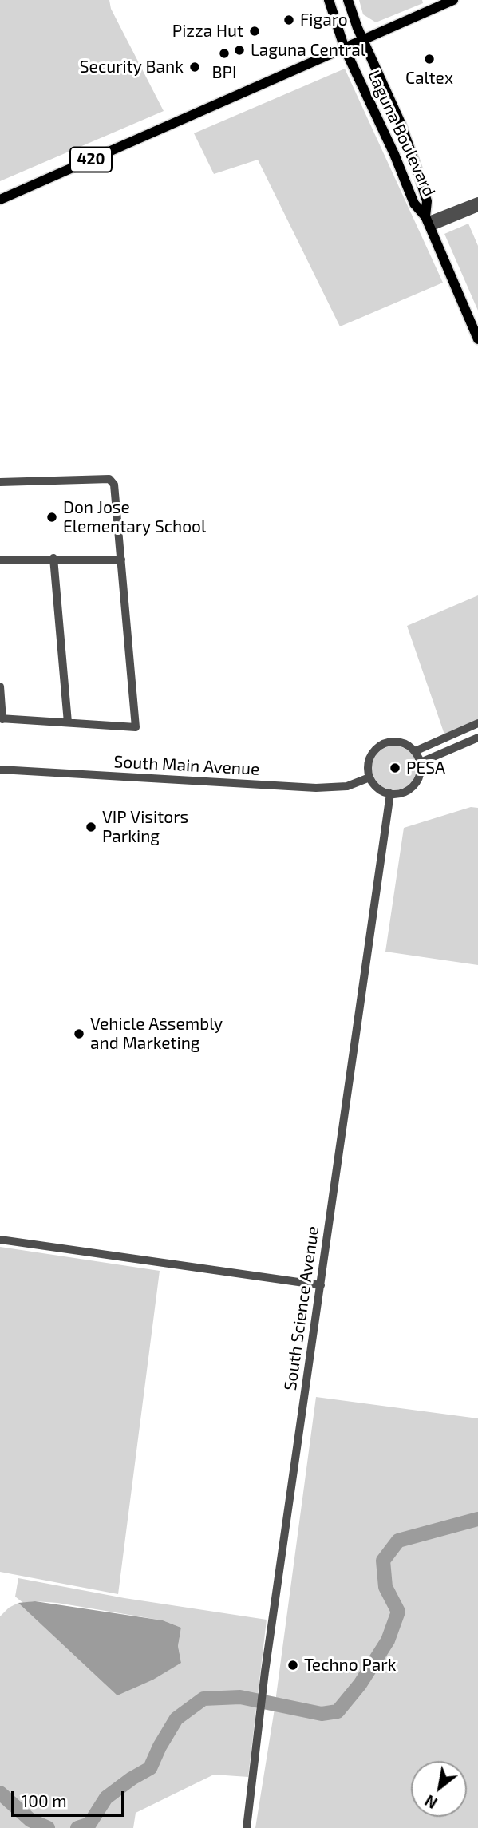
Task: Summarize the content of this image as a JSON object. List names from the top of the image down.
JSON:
{
  "streets": {
    "main road": ["Laguna Boulevard", "420"],
    "street": ["South Main Avenue", "South Science Avenue"]
  },
  "crossings": [
    ["Laguna Boulevard", "420"],
    ["South Main Avenue", "South Science Avenue"]
  ],
  "places": [
    "Figaro",
    "Pizza Hut",
    "Laguna Central",
    "BPI",
    "Caltex",
    "Security Bank",
    "Don Jose Elementary School",
    "PESA",
    "VIP Visitors Parking",
    "Vehicle Assembly and Marketing",
    "Techno Park"
  ],
  "scale_bar": "100 m",
  "north": "bottom left"
}
